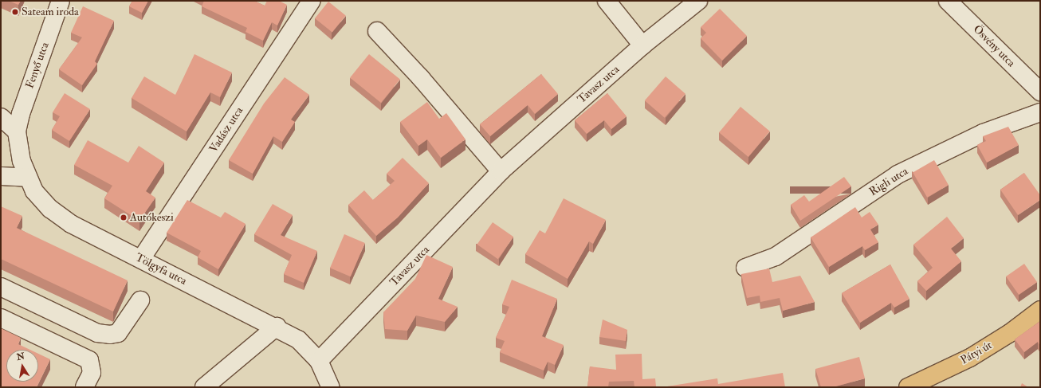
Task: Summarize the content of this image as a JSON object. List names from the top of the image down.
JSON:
{
  "streets": {
    "main road": ["Pátyi út"],
    "street": [
      "Ösvény utca",
      "Fenyő utca",
      "Tavasz utca",
      "Vadász utca",
      "Rigli utca",
      "Tölgyfa utca"
    ]
  },
  "crossings": [
    ["Fenyő utca", "Tölgyfa utca"],
    ["Tavasz utca", "Tölgyfa utca"],
    ["Vadász utca", "Tölgyfa utca"]
  ],
  "places": ["Sateam iroda", "Autókeszi"],
  "north": "top"
}
